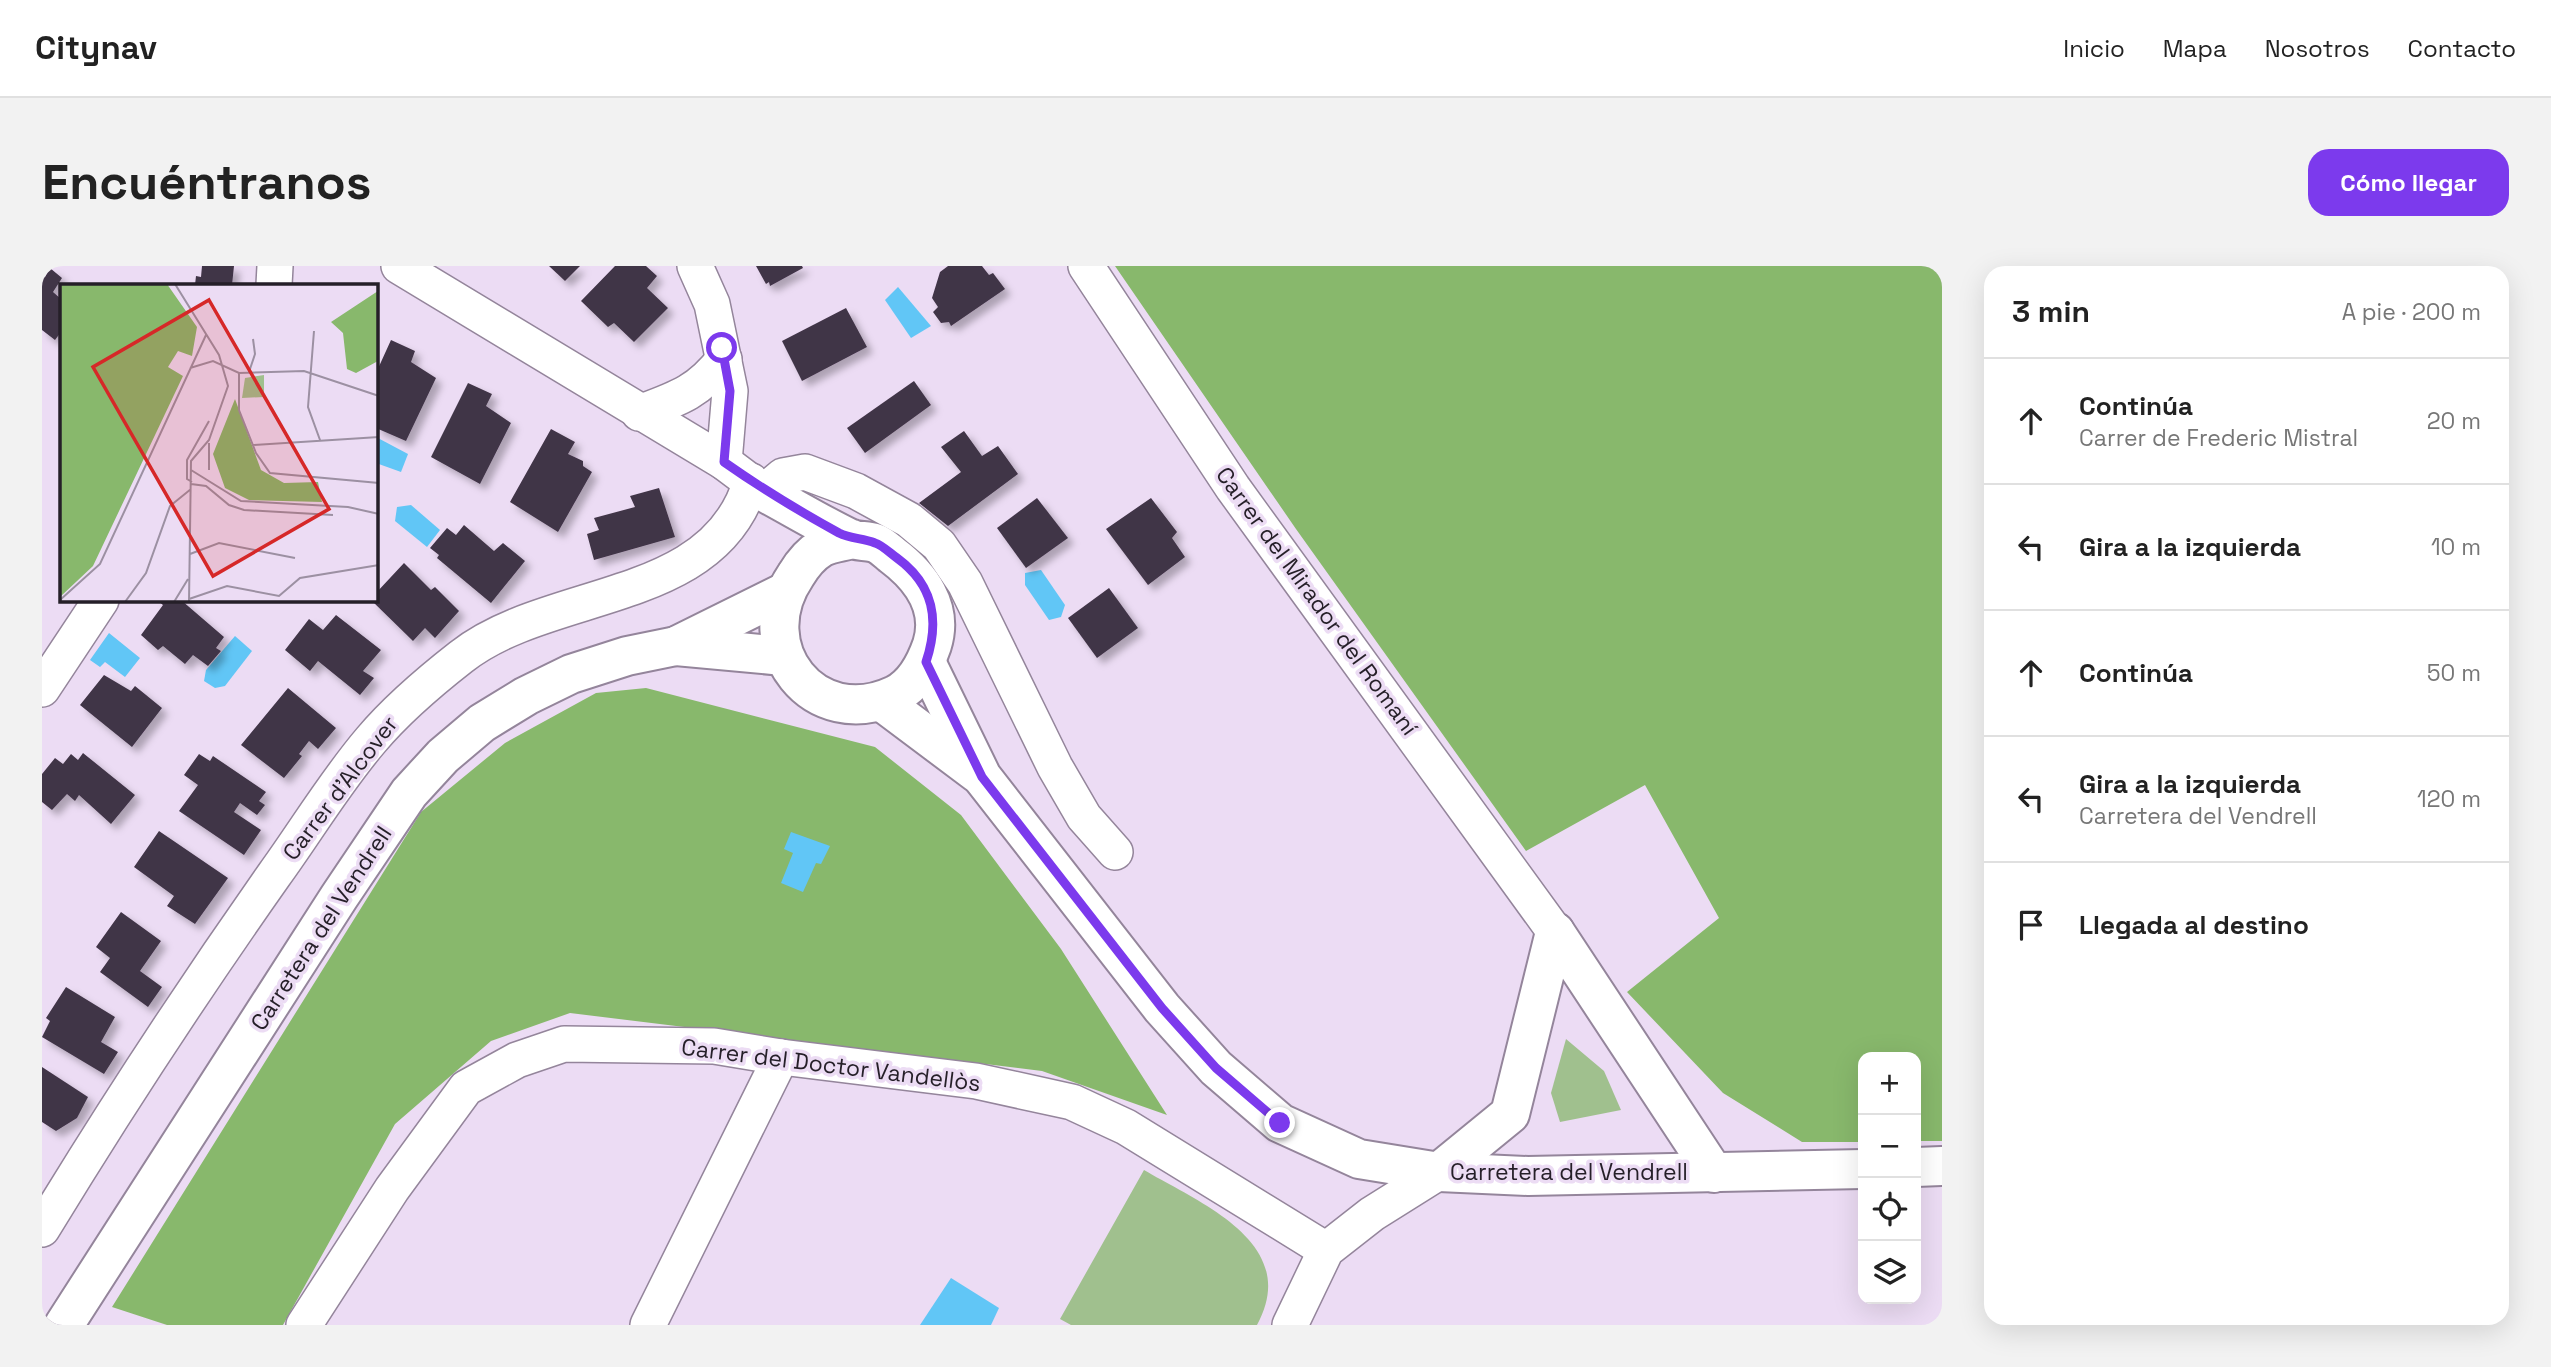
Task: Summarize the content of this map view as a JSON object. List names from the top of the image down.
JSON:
{
  "streets": {
    "street": [
      "Carrer del Mirador del Romaní",
      "Carrer d'Alcover",
      "Carretera del Vendrell",
      "Carrer del Doctor Vandellòs"
    ]
  },
  "page": {
    "header": "Citynav",
    "nav": [
      "Inicio",
      "Mapa",
      "Nosotros",
      "Contacto"
    ],
    "buttons": "Cómo llegar",
    "title": "Encuéntranos",
    "heading": ["3 min", "A pie · 200 m"],
    "list": [
      ["Continúa", "Carrer de Frederic Mistral", "20 m"],
      ["Gira a la izquierda", "10 m"],
      ["Continúa", "50 m"],
      ["Gira a la izquierda", "Carretera del Vendrell", "120 m"],
      "Llegada al destino"
    ],
    "map_buttons": ["+", "−"]
  }
}
